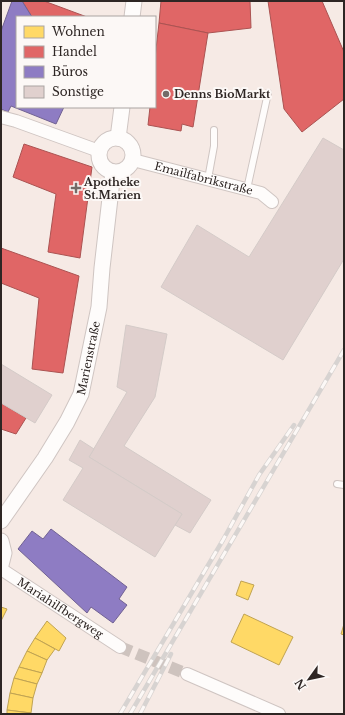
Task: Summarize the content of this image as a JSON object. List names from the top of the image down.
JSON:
{
  "streets": {
    "street": ["Emailfabrikstraße", "Marienstraße", "Mariahilfbergweg"]
  },
  "crossings": [
    ["Emailfabrikstraße", "Marienstraße"]
  ],
  "places": {
    "other": ["Denns BioMarkt"],
    "health": ["Apotheke St.Marien"]
  },
  "legend": [
    "Wohnen",
    "Handel",
    "Büros",
    "Sonstige"
  ],
  "north": "bottom left"
}
